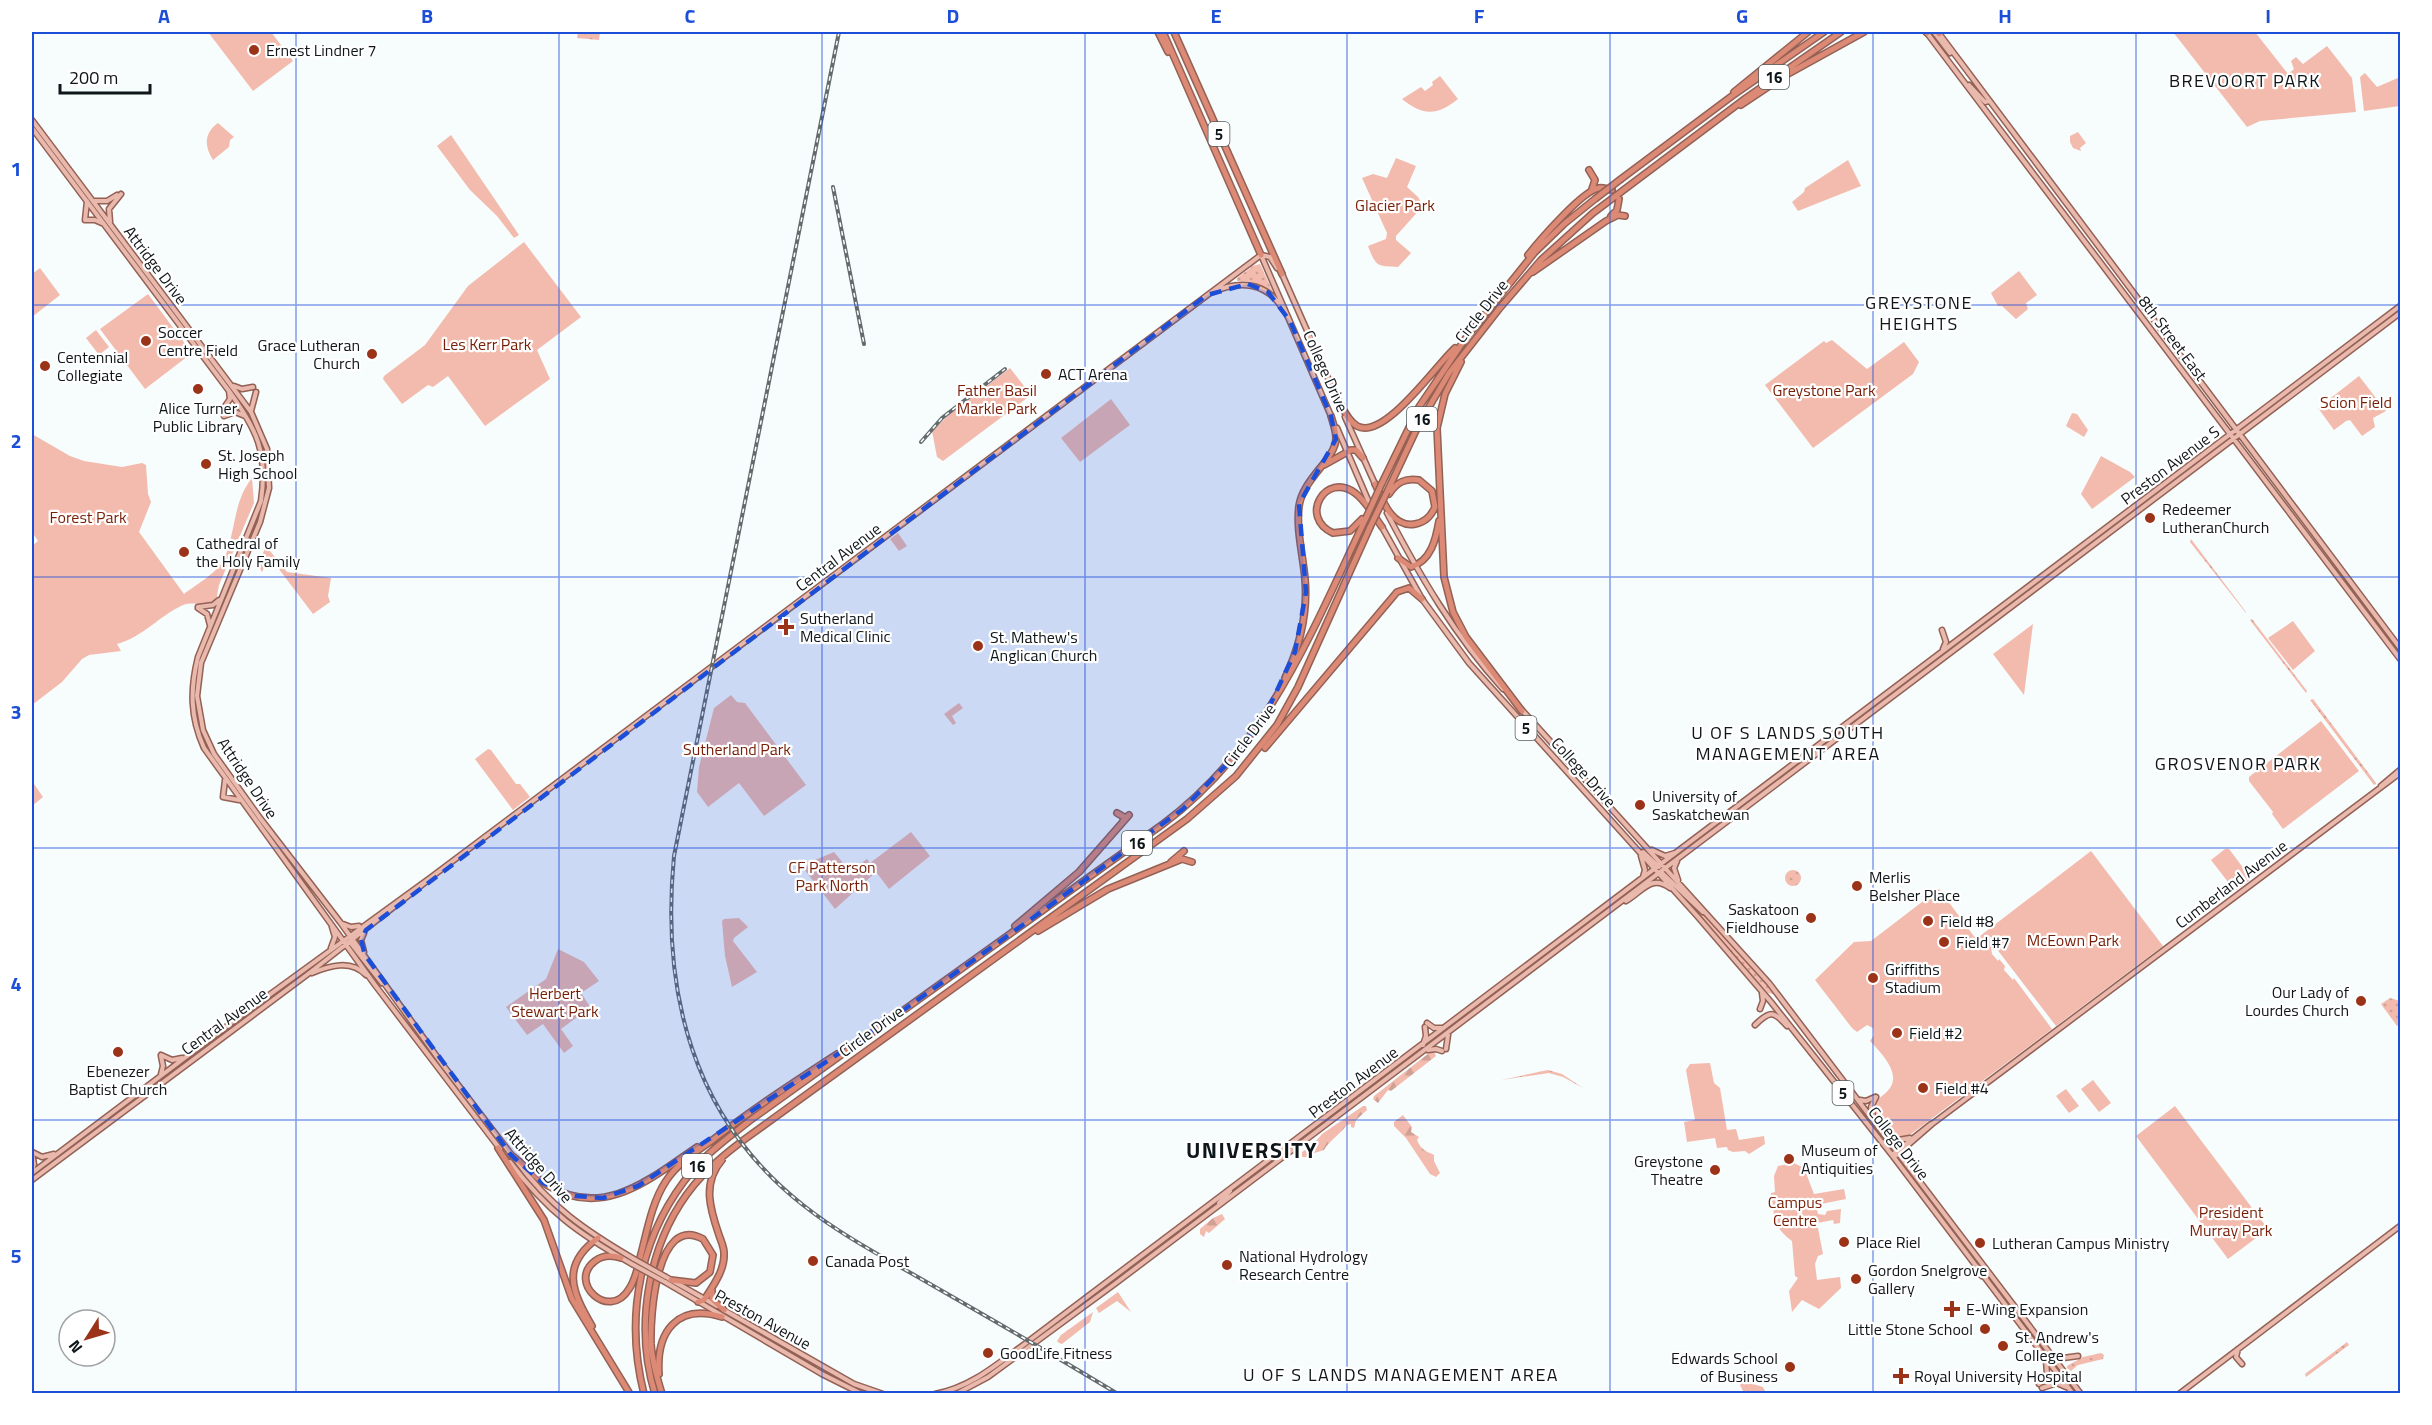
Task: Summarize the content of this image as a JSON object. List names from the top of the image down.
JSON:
{
  "streets": {
    "highway": [
      "16",
      "5",
      "Circle Drive",
      "College Drive"
    ],
    "main road": [
      "Attridge Drive",
      "8th Street East",
      "Preston Avenue S",
      "Central Avenue",
      "Cumberland Avenue",
      "Preston Avenue"
    ]
  },
  "crossings": [
    ["Attridge Drive", "Central Avenue"],
    ["Attridge Drive", "Preston Avenue"],
    ["8th Street East", "Preston Avenue S"],
    ["College Drive", "Central Avenue"],
    ["College Drive", "Preston Avenue"]
  ],
  "districts": [
    "BREVOORT PARK",
    "GREYSTONE HEIGHTS",
    "U OF S LANDS SOUTH MANAGEMENT AREA",
    "GROSVENOR PARK",
    "UNIVERSITY",
    "U OF S LANDS MANAGEMENT AREA"
  ],
  "parks": [
    "Glacier Park",
    "Les Kerr Park",
    "Father Basil Markle Park",
    "Greystone Park",
    "Scion Field",
    "Forest Park",
    "Sutherland Park",
    "CF Patterson Park North",
    "McEown Park",
    "Herbert Stewart Park",
    "Campus Centre",
    "President Murray Park"
  ],
  "places": {
    "other": [
      "Ernest Lindner 7",
      "Soccer Centre Field",
      "Grace Lutheran Church",
      "Centennial Collegiate",
      "ACT Arena",
      "Alice Turner Public Library",
      "St. Joseph High School",
      "Redeemer LutheranChurch",
      "Cathedral of the Holy Family",
      "St. Mathew's Anglican Church",
      "University of Saskatchewan",
      "Merlis Belsher Place",
      "Saskatoon Fieldhouse",
      "Field #8",
      "Field #7",
      "Griffiths Stadium",
      "Our Lady of Lourdes Church",
      "Field #2",
      "Ebenezer Baptist Church",
      "Field #4",
      "Museum of Antiquities",
      "Greystone Theatre",
      "Place Riel",
      "Lutheran Campus Ministry",
      "Canada Post",
      "National Hydrology Research Centre",
      "Gordon Snelgrove Gallery",
      "Little Stone School",
      "St. Andrew's College",
      "GoodLife Fitness",
      "Edwards School of Business"
    ],
    "health": ["Sutherland Medical Clinic", "E-Wing Expansion", "Royal University Hospital"]
  },
  "scale_bar": "200 m",
  "north": "bottom left",
  "grid": {
    "columns": [
      "A",
      "B",
      "C",
      "D",
      "E",
      "F",
      "G",
      "H",
      "I"
    ],
    "rows": [
      "1",
      "2",
      "3",
      "4",
      "5"
    ]
  }
}
